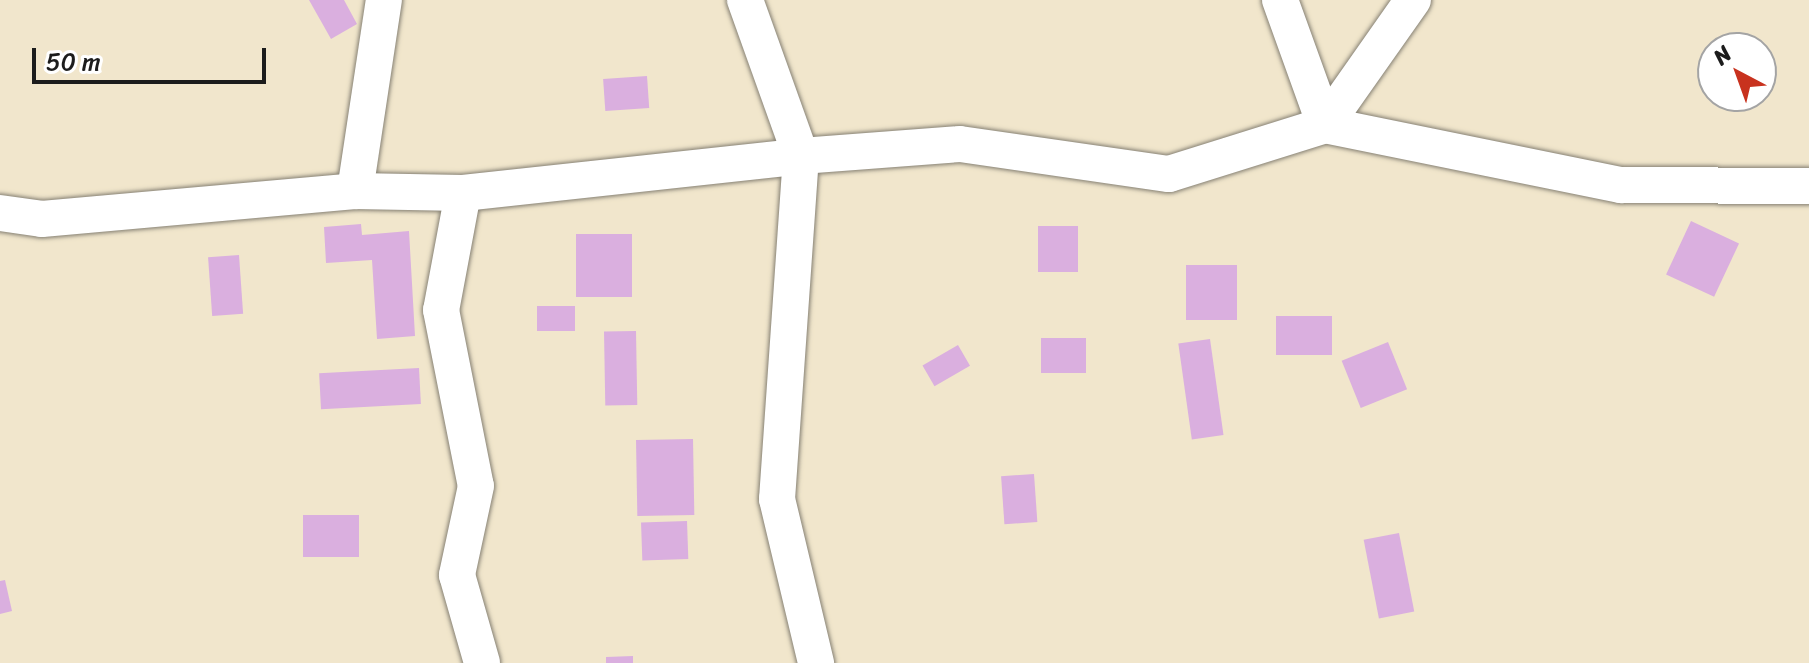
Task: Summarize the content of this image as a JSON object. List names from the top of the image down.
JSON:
{
  "scale_bar": "50 m",
  "north": "top left"
}
